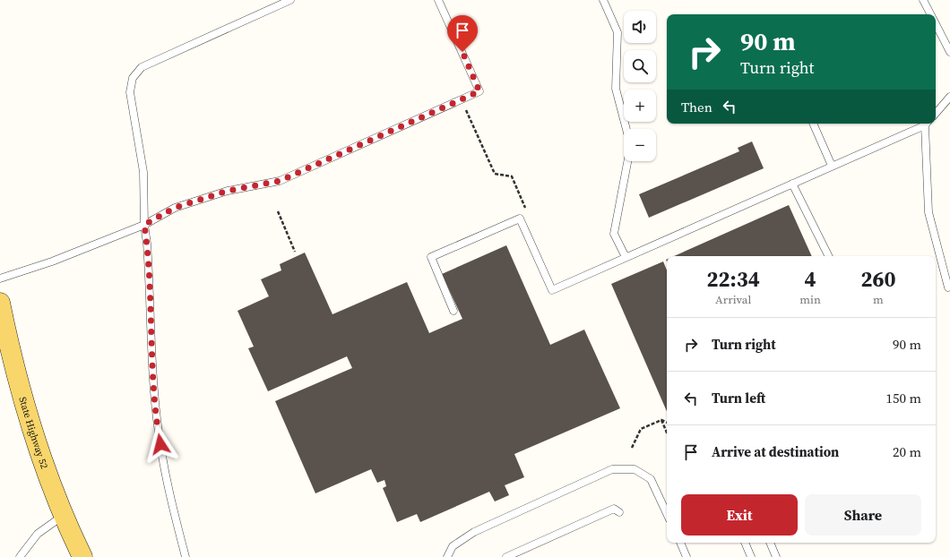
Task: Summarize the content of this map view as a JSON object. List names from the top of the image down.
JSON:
{
  "streets": {
    "main road": ["State Highway 52"]
  },
  "page": {
    "map_buttons": ["+", "−"],
    "turn": ["90 m", "Turn right"],
    "then": "Then",
    "eta": [
      "22:34",
      "Arrival",
      "4",
      "min",
      "260",
      "m"
    ],
    "list": [
      {
        "name": "Turn right",
        "value": "90 m"
      },
      {
        "name": "Turn left",
        "value": "150 m"
      },
      {
        "name": "Arrive at destination",
        "value": "20 m"
      }
    ],
    "buttons": ["Exit", "Share"]
  }
}
